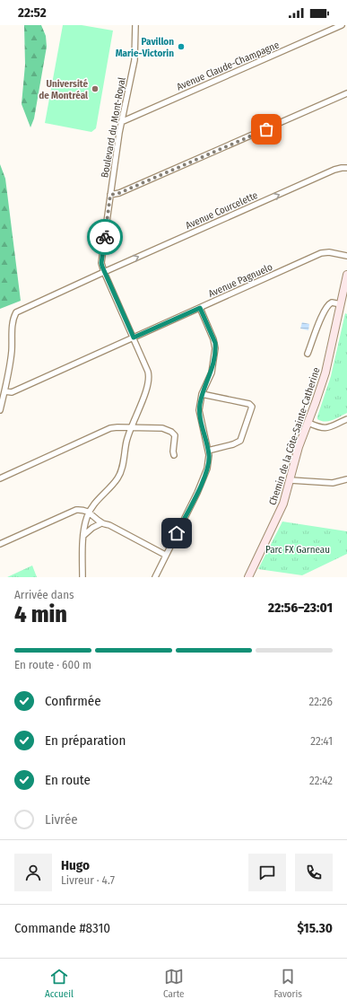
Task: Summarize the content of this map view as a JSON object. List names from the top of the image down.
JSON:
{
  "streets": {
    "main road": ["Chemin de la Côte-Sainte-Catherine"],
    "street": [
      "Avenue Claude-Champagne",
      "Boulevard du Mont-Royal",
      "Avenue Courcelette",
      "Avenue Pagnuelo"
    ]
  },
  "crossings": [
    ["Avenue Claude-Champagne", "Boulevard du Mont-Royal"],
    ["Boulevard du Mont-Royal", "Avenue Courcelette"],
    ["Boulevard du Mont-Royal", "Avenue Pagnuelo"]
  ],
  "one_way": ["Avenue Courcelette"],
  "parks": ["Parc FX Garneau"],
  "places": ["Pavillon Marie-Victorin", "Université de Montréal"],
  "page": {
    "status": "22:52",
    "heading": ["4 min", "Arrivée dans", "22:56–23:01"],
    "panel": [
      "Hugo",
      "Livreur · 4.7",
      "Commande #8310",
      "$15.30"
    ],
    "bar": "En route · 600 m",
    "list": [
      ["Confirmée", "22:26"],
      ["En préparation", "22:41"],
      ["En route", "22:42"],
      "Livrée"
    ],
    "tabs": ["Accueil", "Carte", "Favoris"]
  }
}
